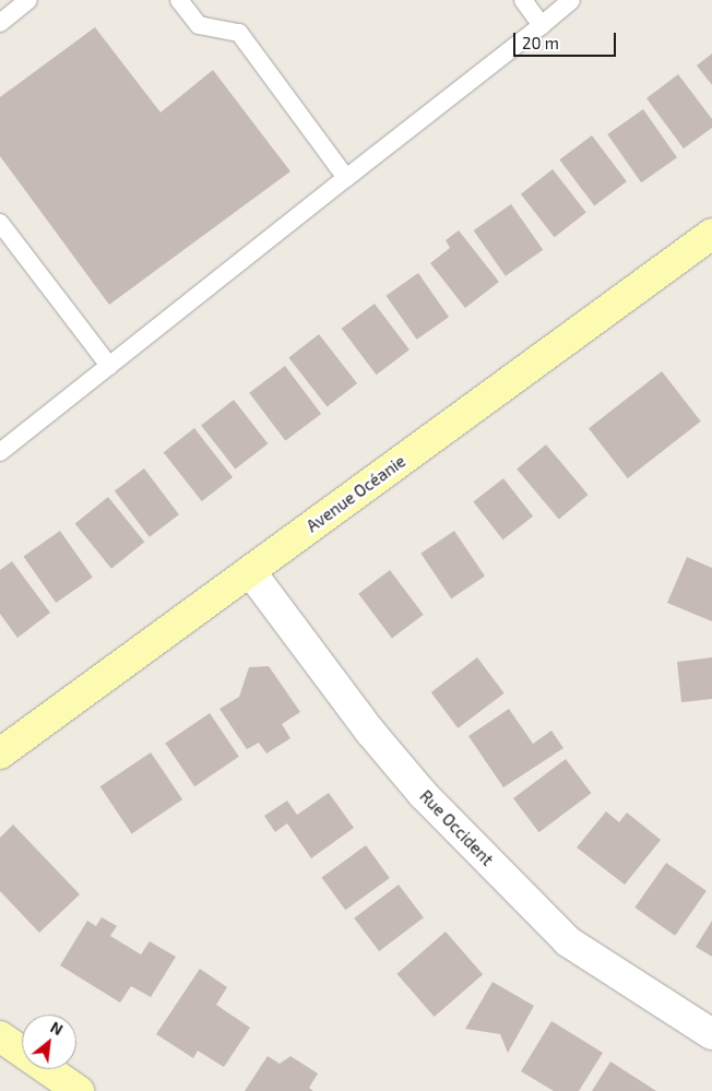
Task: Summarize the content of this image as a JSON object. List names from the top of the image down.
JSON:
{
  "streets": {
    "street": ["Avenue Océanie", "Rue Occident"]
  },
  "crossings": [
    ["Avenue Océanie", "Rue Occident"]
  ],
  "scale_bar": "20 m",
  "north": "top right"
}
